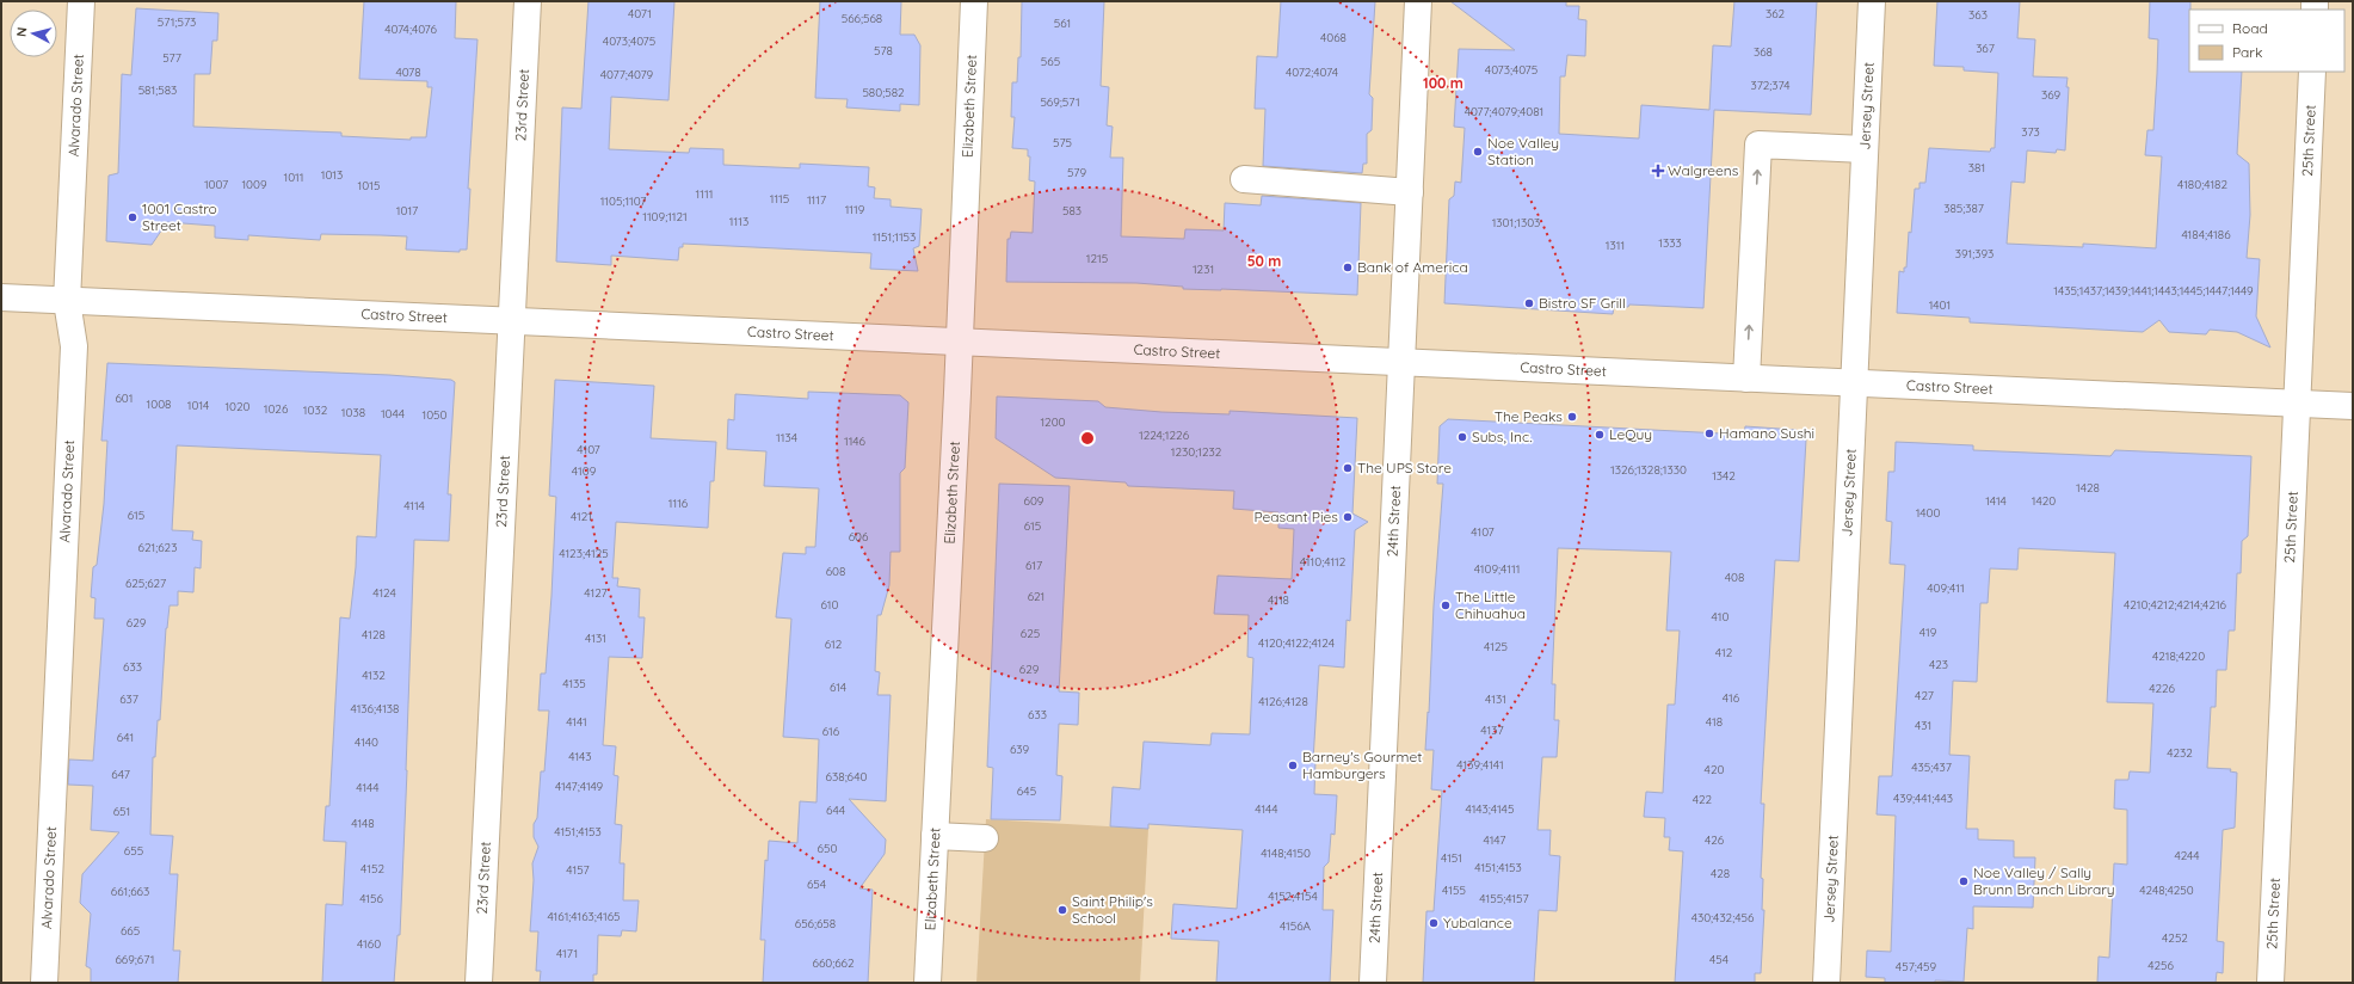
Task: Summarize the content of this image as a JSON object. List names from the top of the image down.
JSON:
{
  "streets": {
    "street": [
      "23rd Street",
      "Elizabeth Street",
      "Jersey Street",
      "Alvarado Street",
      "25th Street",
      "Castro Street",
      "24th Street"
    ]
  },
  "crossings": [
    ["23rd Street", "Castro Street"],
    ["Elizabeth Street", "Castro Street"],
    ["Jersey Street", "Castro Street"],
    ["Alvarado Street", "Castro Street"],
    ["25th Street", "Castro Street"],
    ["Castro Street", "24th Street"]
  ],
  "places": {
    "other": [
      "Noe Valley Station",
      "1001 Castro Street",
      "Bank of America",
      "Bistro SF Grill",
      "The Peaks",
      "Hamano Sushi",
      "LeQuy",
      "Subs, Inc.",
      "The UPS Store",
      "Peasant Pies",
      "The Little Chihuahua",
      "Barney's Gourmet Hamburgers",
      "Noe Valley / Sally Brunn Branch Library",
      "Saint Philip's School",
      "Yubalance"
    ],
    "health": ["Walgreens"]
  },
  "house_numbers": [
    "4071",
    "362",
    "363",
    "566;568",
    "571;573",
    "561",
    "4074;4076",
    "4068",
    "4073;4075",
    "367",
    "578",
    "368",
    "577",
    "565",
    "4073;4075",
    "4078",
    "4072;4074",
    "4077;4079",
    "372;374",
    "581;583",
    "580;582",
    "369",
    "569;571",
    "4077;4079;4081",
    "373",
    "575",
    "381",
    "579",
    "1013",
    "1011",
    "1007",
    "1009",
    "4180;4182",
    "1015",
    "1111",
    "1115",
    "1117",
    "1105;1107",
    "385;387",
    "1119",
    "1017",
    "583",
    "1109;1121",
    "1113",
    "1301;1303",
    "4184;4186",
    "1151;1153",
    "1333",
    "1311",
    "391;393",
    "1215",
    "1231",
    "1435;1437;1439;1441;1443;1445;1447;1449",
    "1401",
    "601",
    "1008",
    "1014",
    "1020",
    "1026",
    "1032",
    "1038",
    "1044",
    "1050",
    "1200",
    "1224;1226",
    "1134",
    "1146",
    "4107",
    "1230;1232",
    "1326;1328;1330",
    "4109",
    "1342",
    "1428",
    "609",
    "1414",
    "1420",
    "1116",
    "4114",
    "1400",
    "615",
    "4121",
    "615",
    "4107",
    "606",
    "621;623",
    "4123;4125",
    "4110;4112",
    "617",
    "4109;4111",
    "608",
    "408",
    "625;627",
    "409;411",
    "4124",
    "4127",
    "621",
    "4118",
    "610",
    "4210;4212;4214;4216",
    "410",
    "629",
    "419",
    "625",
    "4128",
    "4131",
    "4120;4122;4124",
    "612",
    "4125",
    "412",
    "4218;4220",
    "423",
    "633",
    "629",
    "4132",
    "4135",
    "614",
    "4226",
    "427",
    "416",
    "637",
    "4131",
    "4126;4128",
    "4136;4138",
    "633",
    "4141",
    "418",
    "431",
    "4137",
    "616",
    "641",
    "4140",
    "639",
    "4232",
    "4143",
    "4139;4141",
    "435;437",
    "420",
    "647",
    "638;640",
    "4147;4149",
    "4144",
    "645",
    "439;441;443",
    "422",
    "4144",
    "4143;4145",
    "644",
    "651",
    "4148",
    "4151;4153",
    "4147",
    "426",
    "650",
    "655",
    "4148;4150",
    "4244",
    "4151",
    "4151;4153",
    "4152",
    "4157",
    "428",
    "654",
    "4155",
    "4248;4250",
    "661;663",
    "4152;4154",
    "4156",
    "4155;4157",
    "4161;4163;4165",
    "430;432;456",
    "656;658",
    "4156A",
    "665",
    "4252",
    "4160",
    "4171",
    "669;671",
    "454",
    "660;662",
    "4256",
    "457;459"
  ],
  "legend": ["Road", "Park"],
  "north": "left",
  "rings": ["100 m", "50 m"]
}
